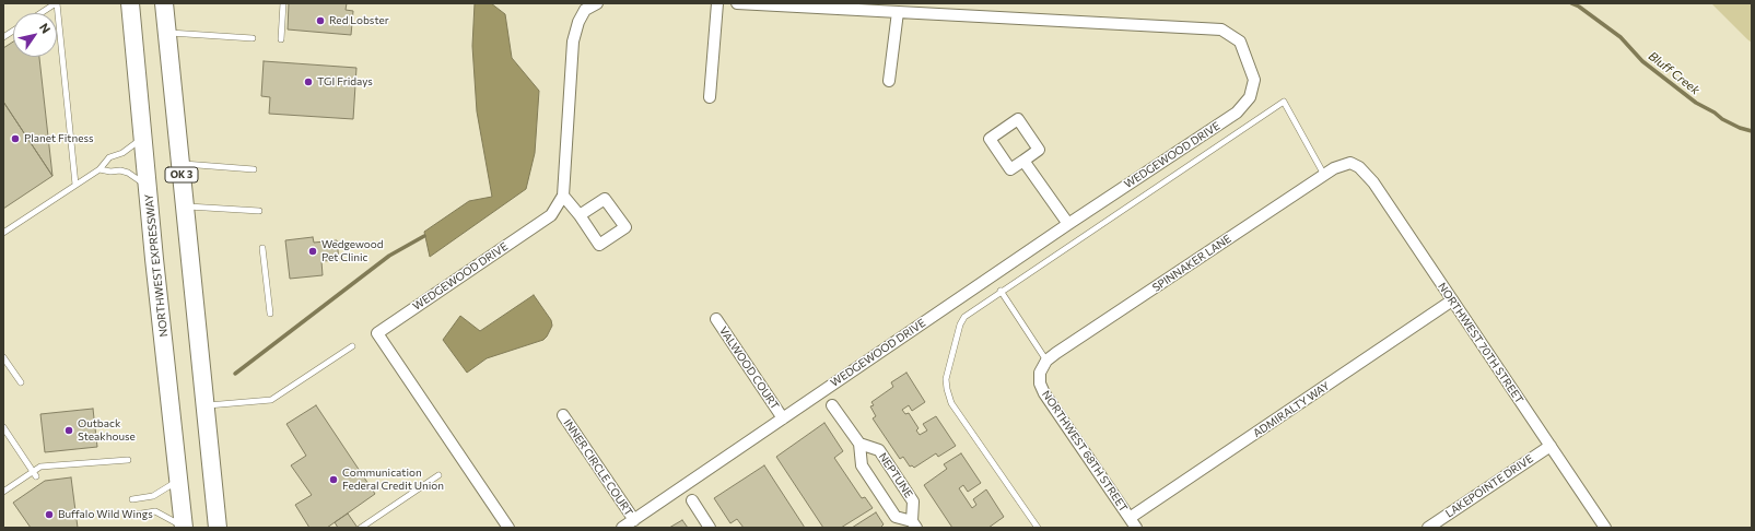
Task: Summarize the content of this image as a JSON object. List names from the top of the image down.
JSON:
{
  "streets": {
    "highway": ["OK 3", "NORTHWEST EXPRESSWAY"],
    "street": [
      "WEDGEWOOD DRIVE",
      "SPINNAKER LANE",
      "NORTHWEST 70TH STREET",
      "VALWOOD COURT",
      "ADMIRALTY WAY",
      "NORTHWEST 68TH STREET",
      "INNER CIRCLE COURT",
      "NEPTUNE",
      "LAKEPOINTE DRIVE"
    ]
  },
  "crossings": [
    ["WEDGEWOOD DRIVE", "VALWOOD COURT"],
    ["WEDGEWOOD DRIVE", "INNER CIRCLE COURT"],
    ["SPINNAKER LANE", "NORTHWEST 70TH STREET"],
    ["SPINNAKER LANE", "NORTHWEST 68TH STREET"],
    ["NORTHWEST 70TH STREET", "ADMIRALTY WAY"],
    ["NORTHWEST 70TH STREET", "LAKEPOINTE DRIVE"],
    ["ADMIRALTY WAY", "NORTHWEST 68TH STREET"]
  ],
  "water": ["Bluff Creek"],
  "places": [
    "Red Lobster",
    "TGI Fridays",
    "Planet Fitness",
    "Wedgewood Pet Clinic",
    "Outback Steakhouse",
    "Communication Federal Credit Union",
    "Buffalo Wild Wings"
  ],
  "north": "top right"
}
